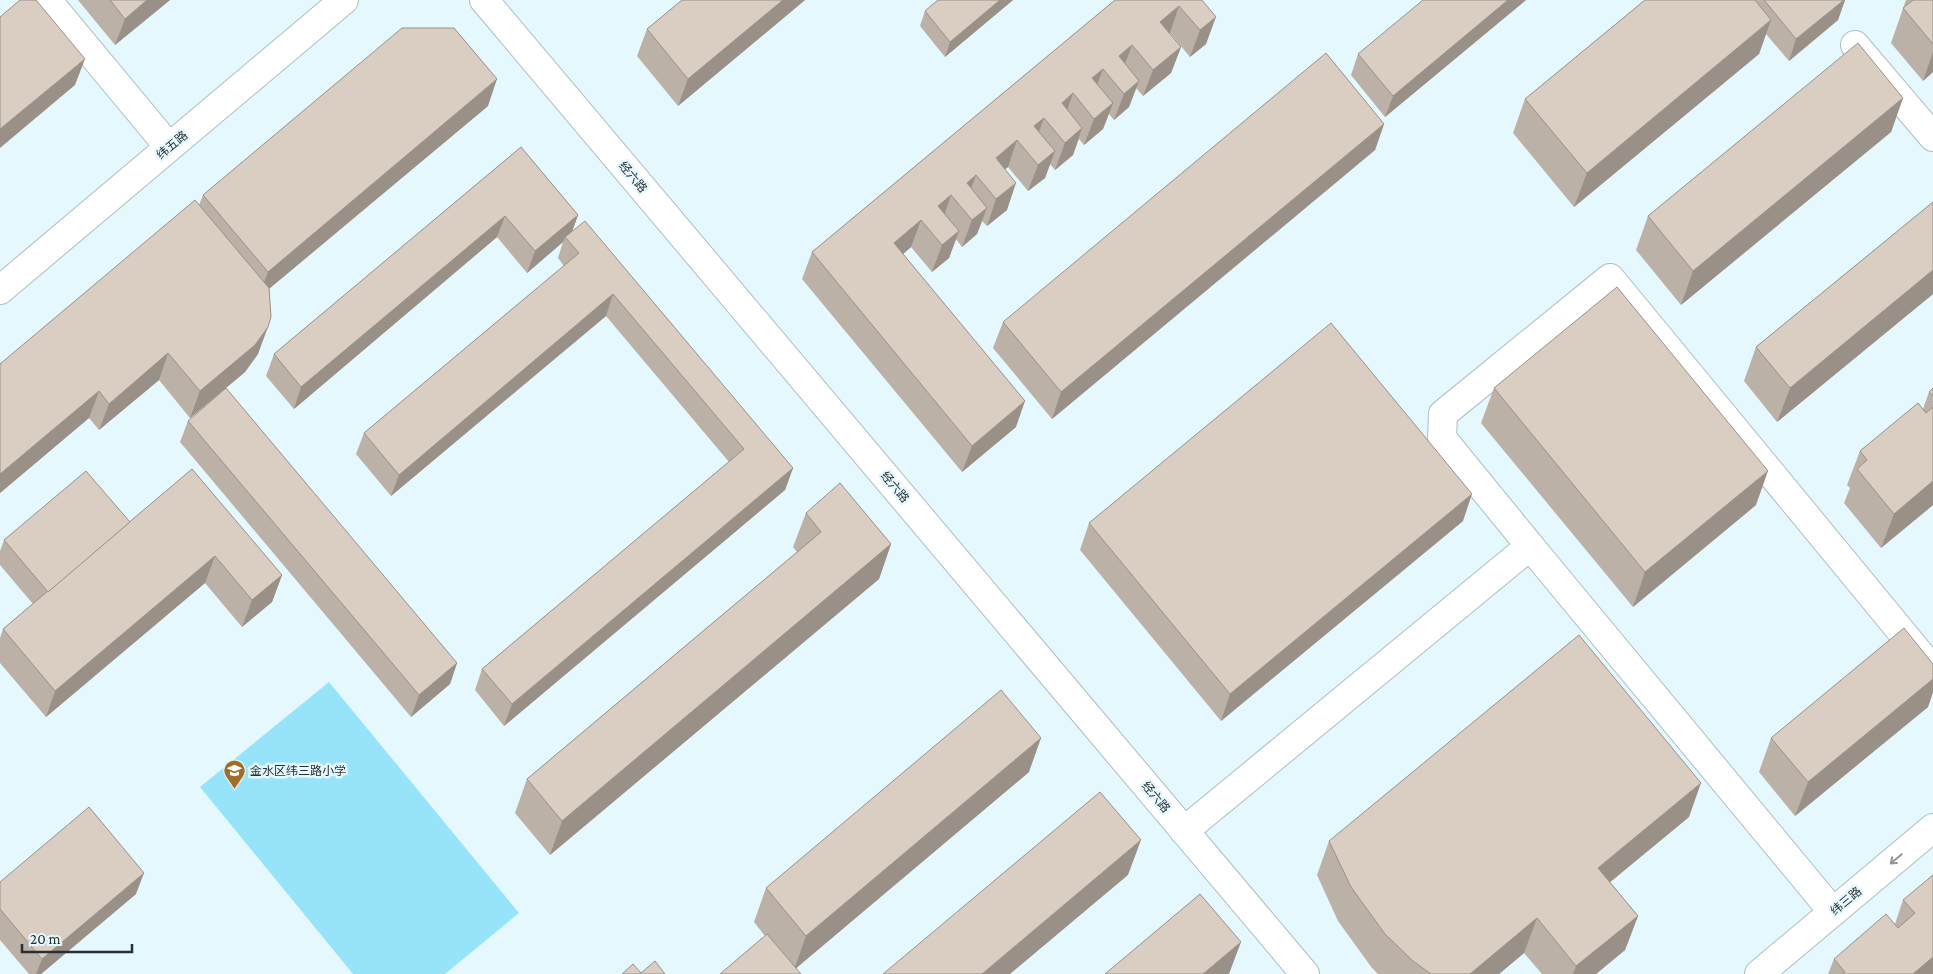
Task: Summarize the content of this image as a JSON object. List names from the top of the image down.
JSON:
{
  "streets": {
    "street": ["纬五路", "经六路", "纬三路"]
  },
  "one_way": ["纬三路"],
  "places": {
    "school or university": ["金水区纬三路小学"]
  },
  "scale_bar": "20 m"
}
